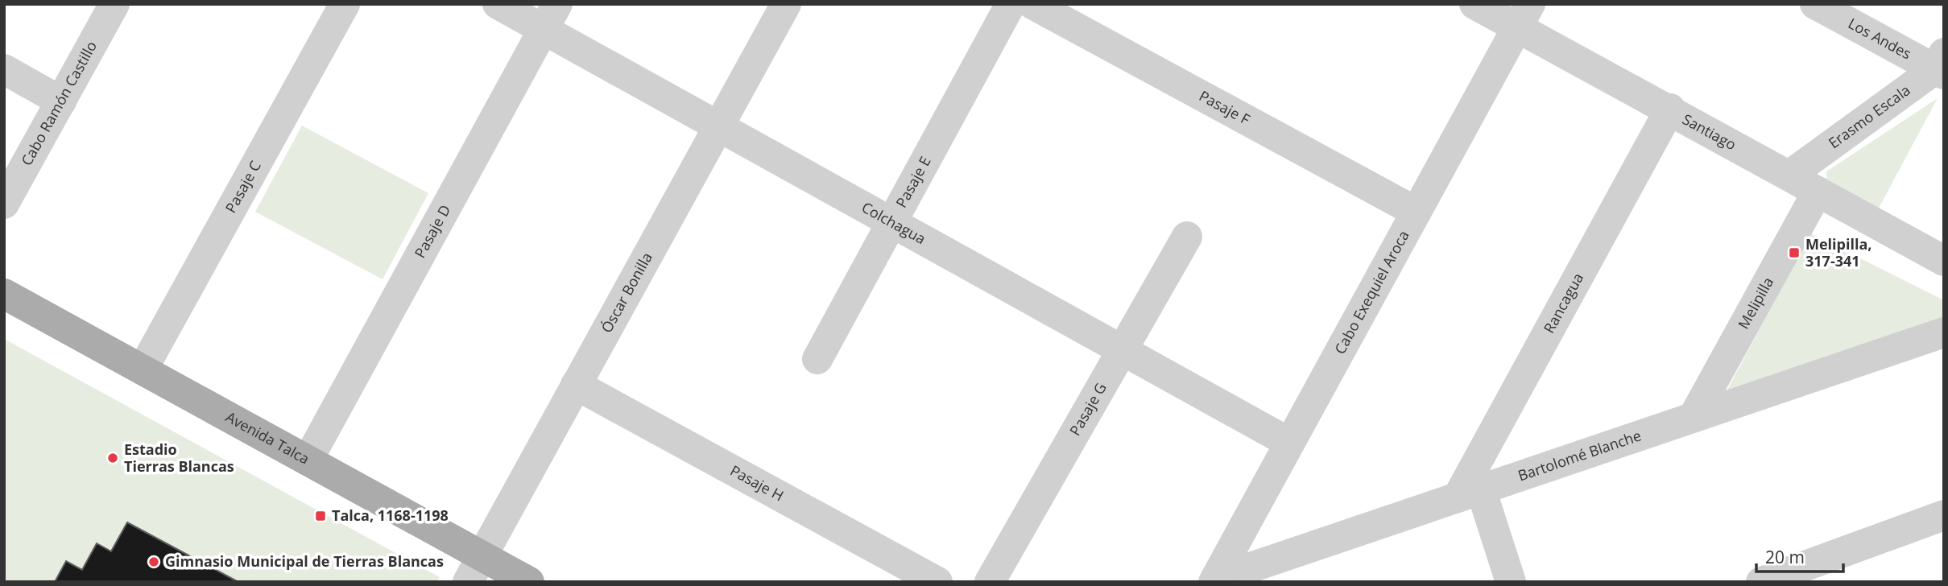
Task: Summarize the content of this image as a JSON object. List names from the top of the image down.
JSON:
{
  "streets": {
    "main road": ["Avenida Talca"],
    "street": [
      "Los Andes",
      "Cabo Ramón Castillo",
      "Pasaje F",
      "Erasmo Escala",
      "Santiago",
      "Pasaje E",
      "Pasaje C",
      "Colchagua",
      "Pasaje D",
      "Óscar Bonilla",
      "Cabo Exequiel Aroca",
      "Rancagua",
      "Melipilla",
      "Pasaje G",
      "Bartolomé Blanche",
      "Pasaje H"
    ]
  },
  "crossings": [
    ["Los Andes", "Erasmo Escala"],
    ["Pasaje F", "Cabo Exequiel Aroca"],
    ["Erasmo Escala", "Santiago"],
    ["Santiago", "Cabo Exequiel Aroca"],
    ["Santiago", "Rancagua"],
    ["Santiago", "Melipilla"],
    ["Pasaje E", "Colchagua"],
    ["Pasaje C", "Avenida Talca"],
    ["Colchagua", "Pasaje D"],
    ["Colchagua", "Óscar Bonilla"],
    ["Colchagua", "Cabo Exequiel Aroca"],
    ["Colchagua", "Pasaje G"],
    ["Pasaje D", "Avenida Talca"],
    ["Óscar Bonilla", "Avenida Talca"],
    ["Óscar Bonilla", "Pasaje H"],
    ["Cabo Exequiel Aroca", "Bartolomé Blanche"],
    ["Rancagua", "Bartolomé Blanche"],
    ["Melipilla", "Bartolomé Blanche"]
  ],
  "places": {
    "transit": ["Melipilla, 317-341", "Talca, 1168-1198"],
    "other": ["Estadio Tierras Blancas", "Gimnasio Municipal de Tierras Blancas"]
  },
  "scale_bar": "20 m"
}
